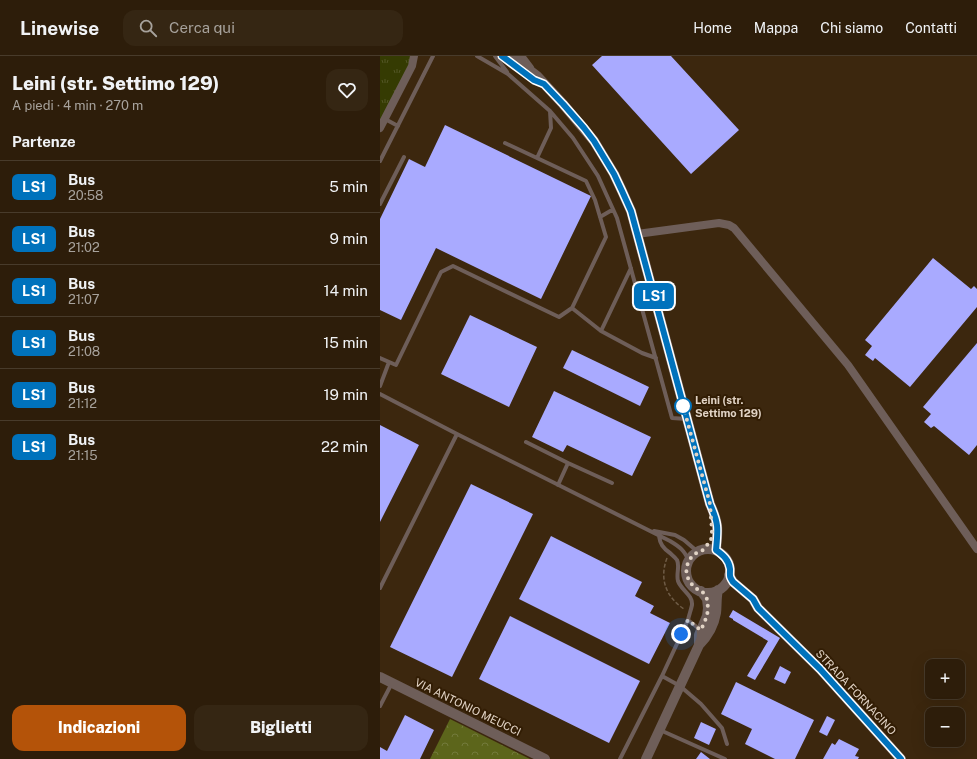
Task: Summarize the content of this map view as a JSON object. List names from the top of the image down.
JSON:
{
  "streets": {
    "street": ["STRADA FORNACINO", "VIA ANTONIO MEUCCI"]
  },
  "places": ["Leini (str. Settimo 129)"],
  "lines": ["bus line LS1"],
  "page": {
    "header": "Linewise",
    "search": "Cerca qui",
    "nav": [
      "Home",
      "Mappa",
      "Chi siamo",
      "Contatti"
    ],
    "heading": [
      ["Leini (str. Settimo 129)", "A piedi · 4 min · 270 m"],
      "Partenze"
    ],
    "on_map": "LS1",
    "list": [
      {
        "mark": "LS1",
        "name": "Bus",
        "note": "20:58",
        "value": "5 min"
      },
      {
        "mark": "LS1",
        "name": "Bus",
        "note": "21:02",
        "value": "9 min"
      },
      {
        "mark": "LS1",
        "name": "Bus",
        "note": "21:07",
        "value": "14 min"
      },
      {
        "mark": "LS1",
        "name": "Bus",
        "note": "21:08",
        "value": "15 min"
      },
      {
        "mark": "LS1",
        "name": "Bus",
        "note": "21:12",
        "value": "19 min"
      },
      {
        "mark": "LS1",
        "name": "Bus",
        "note": "21:15",
        "value": "22 min"
      }
    ],
    "map_buttons": ["+", "−"],
    "buttons": ["Indicazioni", "Biglietti"]
  }
}
